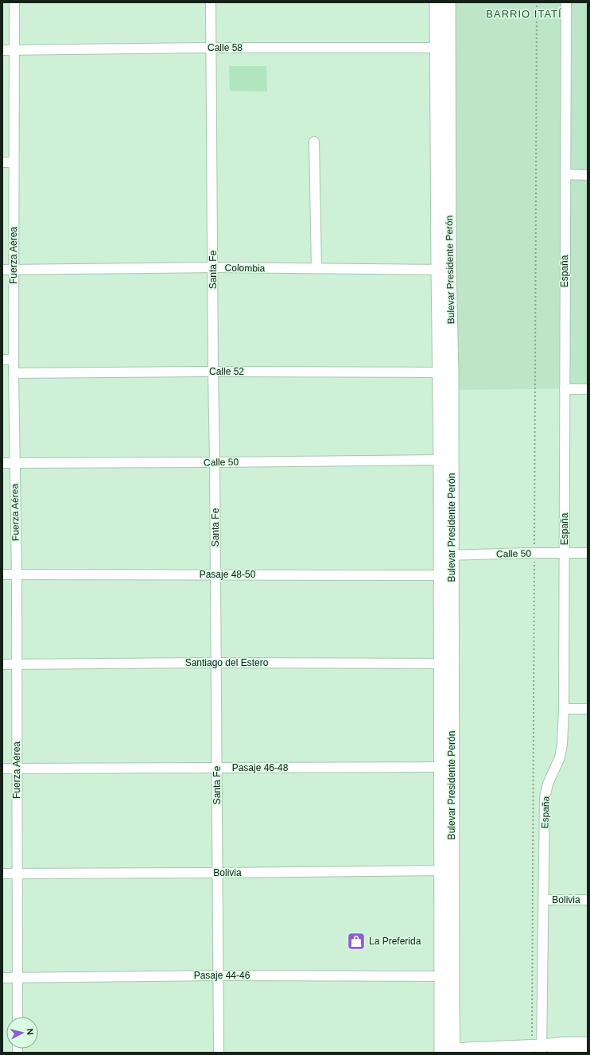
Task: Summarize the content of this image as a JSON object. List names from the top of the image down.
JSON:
{
  "streets": {
    "main road": ["Bulevar Presidente Perón"],
    "street": [
      "Calle 58",
      "Fuerza Aérea",
      "Colombia",
      "Santa Fe",
      "España",
      "Calle 52",
      "Calle 50",
      "Pasaje 48-50",
      "Santiago del Estero",
      "Pasaje 46-48",
      "Bolivia",
      "Pasaje 44-46"
    ]
  },
  "crossings": [
    ["Calle 58", "Fuerza Aérea"],
    ["Calle 58", "Santa Fe"],
    ["Calle 58", "Bulevar Presidente Perón"],
    ["Fuerza Aérea", "Colombia"],
    ["Fuerza Aérea", "Calle 52"],
    ["Fuerza Aérea", "Calle 50"],
    ["Fuerza Aérea", "Pasaje 48-50"],
    ["Fuerza Aérea", "Santiago del Estero"],
    ["Fuerza Aérea", "Pasaje 46-48"],
    ["Fuerza Aérea", "Bolivia"],
    ["Fuerza Aérea", "Pasaje 44-46"],
    ["Colombia", "Santa Fe"],
    ["Colombia", "Bulevar Presidente Perón"],
    ["Santa Fe", "Calle 52"],
    ["Santa Fe", "Calle 50"],
    ["Santa Fe", "Pasaje 48-50"],
    ["Santa Fe", "Santiago del Estero"],
    ["Santa Fe", "Pasaje 46-48"],
    ["Santa Fe", "Bolivia"],
    ["Santa Fe", "Pasaje 44-46"],
    ["Bulevar Presidente Perón", "Calle 52"],
    ["Bulevar Presidente Perón", "Calle 50"],
    ["Bulevar Presidente Perón", "Pasaje 48-50"],
    ["Bulevar Presidente Perón", "Santiago del Estero"],
    ["Bulevar Presidente Perón", "Pasaje 46-48"],
    ["Bulevar Presidente Perón", "Bolivia"],
    ["Bulevar Presidente Perón", "Pasaje 44-46"],
    ["España", "Calle 50"],
    ["España", "Bolivia"]
  ],
  "districts": ["BARRIO ITATÍ"],
  "places": {
    "shop": ["La Preferida"]
  },
  "north": "right"
}
